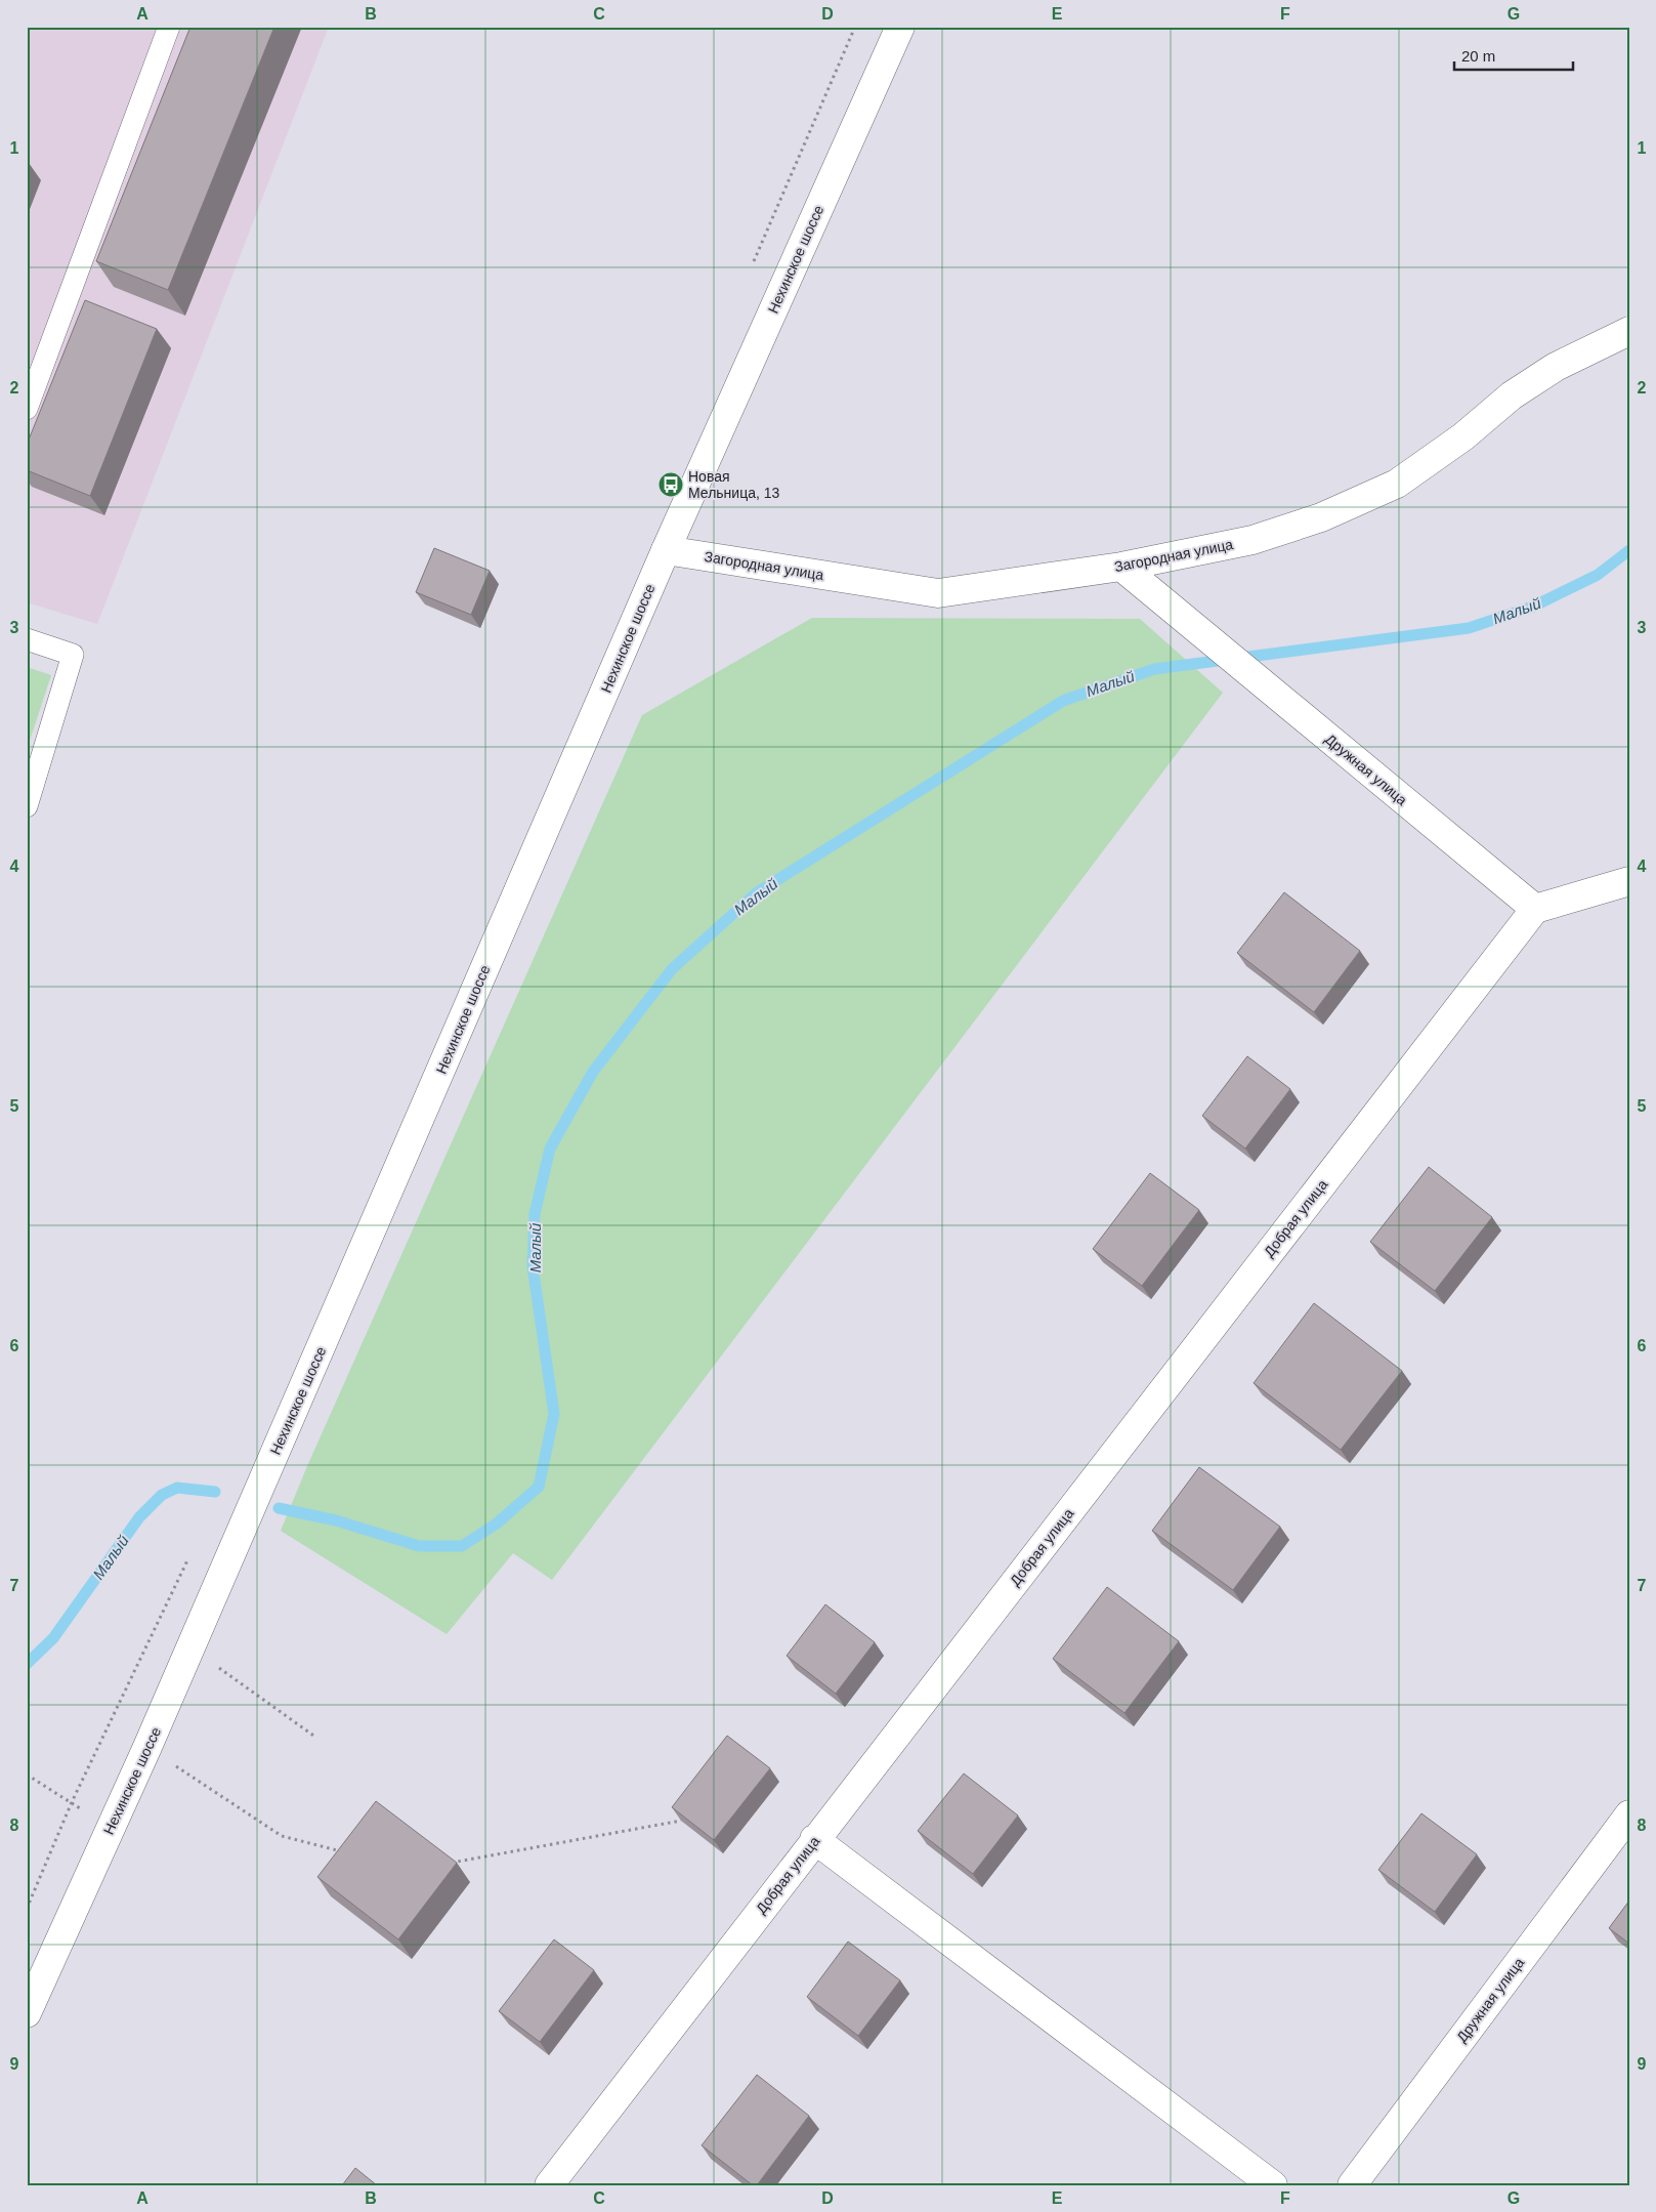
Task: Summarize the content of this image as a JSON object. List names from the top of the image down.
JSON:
{
  "streets": {
    "street": [
      "Нехинское шоссе",
      "Загородная улица",
      "Дружная улица",
      "Добрая улица"
    ]
  },
  "crossings": [
    ["Нехинское шоссе", "Загородная улица"],
    ["Загородная улица", "Дружная улица"],
    ["Дружная улица", "Добрая улица"]
  ],
  "water": ["Малый"],
  "places": {
    "bus stop": ["Новая Мельница, 13"]
  },
  "scale_bar": "20 m",
  "grid": {
    "columns": [
      "A",
      "B",
      "C",
      "D",
      "E",
      "F",
      "G"
    ],
    "rows": [
      "1",
      "2",
      "3",
      "4",
      "5",
      "6",
      "7",
      "8",
      "9"
    ]
  }
}
